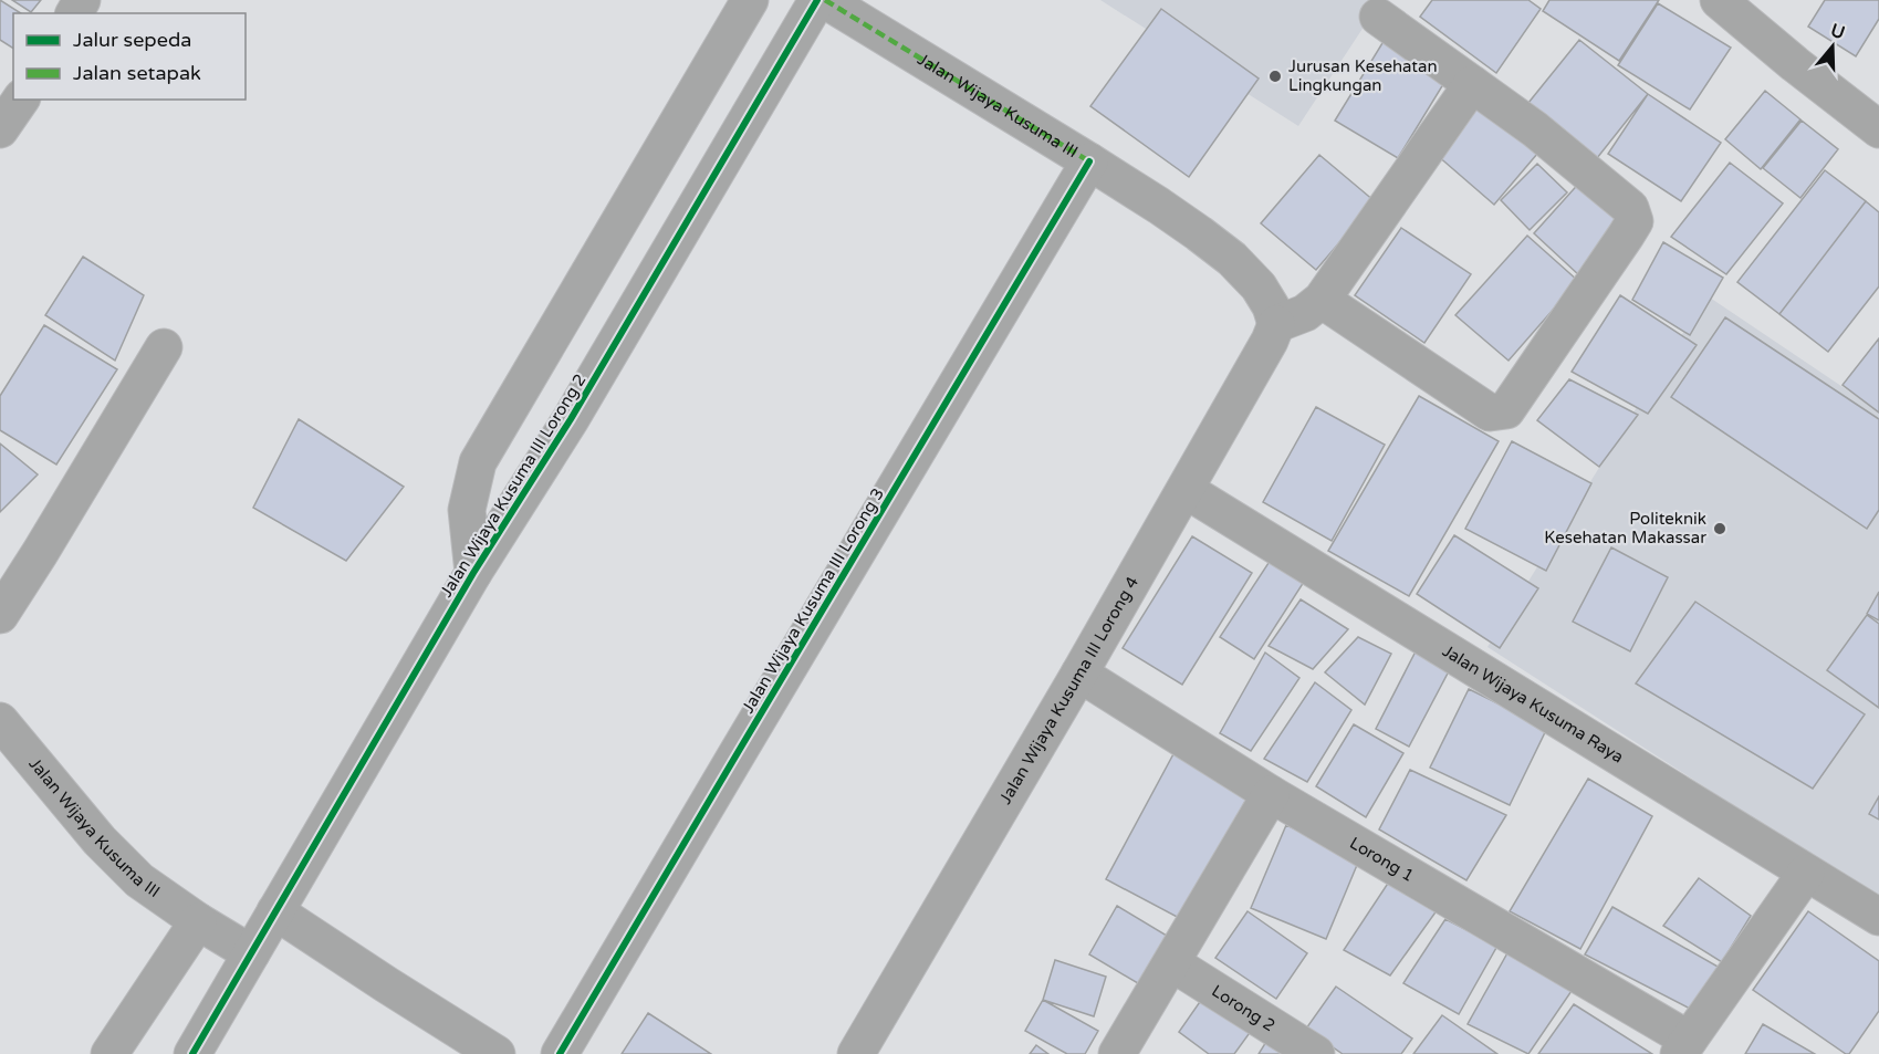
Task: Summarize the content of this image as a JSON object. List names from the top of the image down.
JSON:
{
  "streets": {
    "street": [
      "Jalan Wijaya Kusuma III",
      "Jalan Wijaya Kusuma III Lorong 2",
      "Jalan Wijaya Kusuma III Lorong 3",
      "Jalan Wijaya Kusuma III Lorong 4",
      "Jalan Wijaya Kusuma Raya",
      "Lorong 1",
      "Lorong 2"
    ]
  },
  "crossings": [
    ["Jalan Wijaya Kusuma III", "Jalan Wijaya Kusuma III Lorong 2"],
    ["Jalan Wijaya Kusuma III", "Jalan Wijaya Kusuma III Lorong 3"],
    ["Jalan Wijaya Kusuma III", "Jalan Wijaya Kusuma III Lorong 4"],
    ["Jalan Wijaya Kusuma III Lorong 4", "Jalan Wijaya Kusuma Raya"],
    ["Jalan Wijaya Kusuma III Lorong 4", "Lorong 1"]
  ],
  "places": ["Jurusan Kesehatan Lingkungan", "Politeknik Kesehatan Makassar"],
  "legend": ["Jalur sepeda", "Jalan setapak"],
  "north": "top"
}
